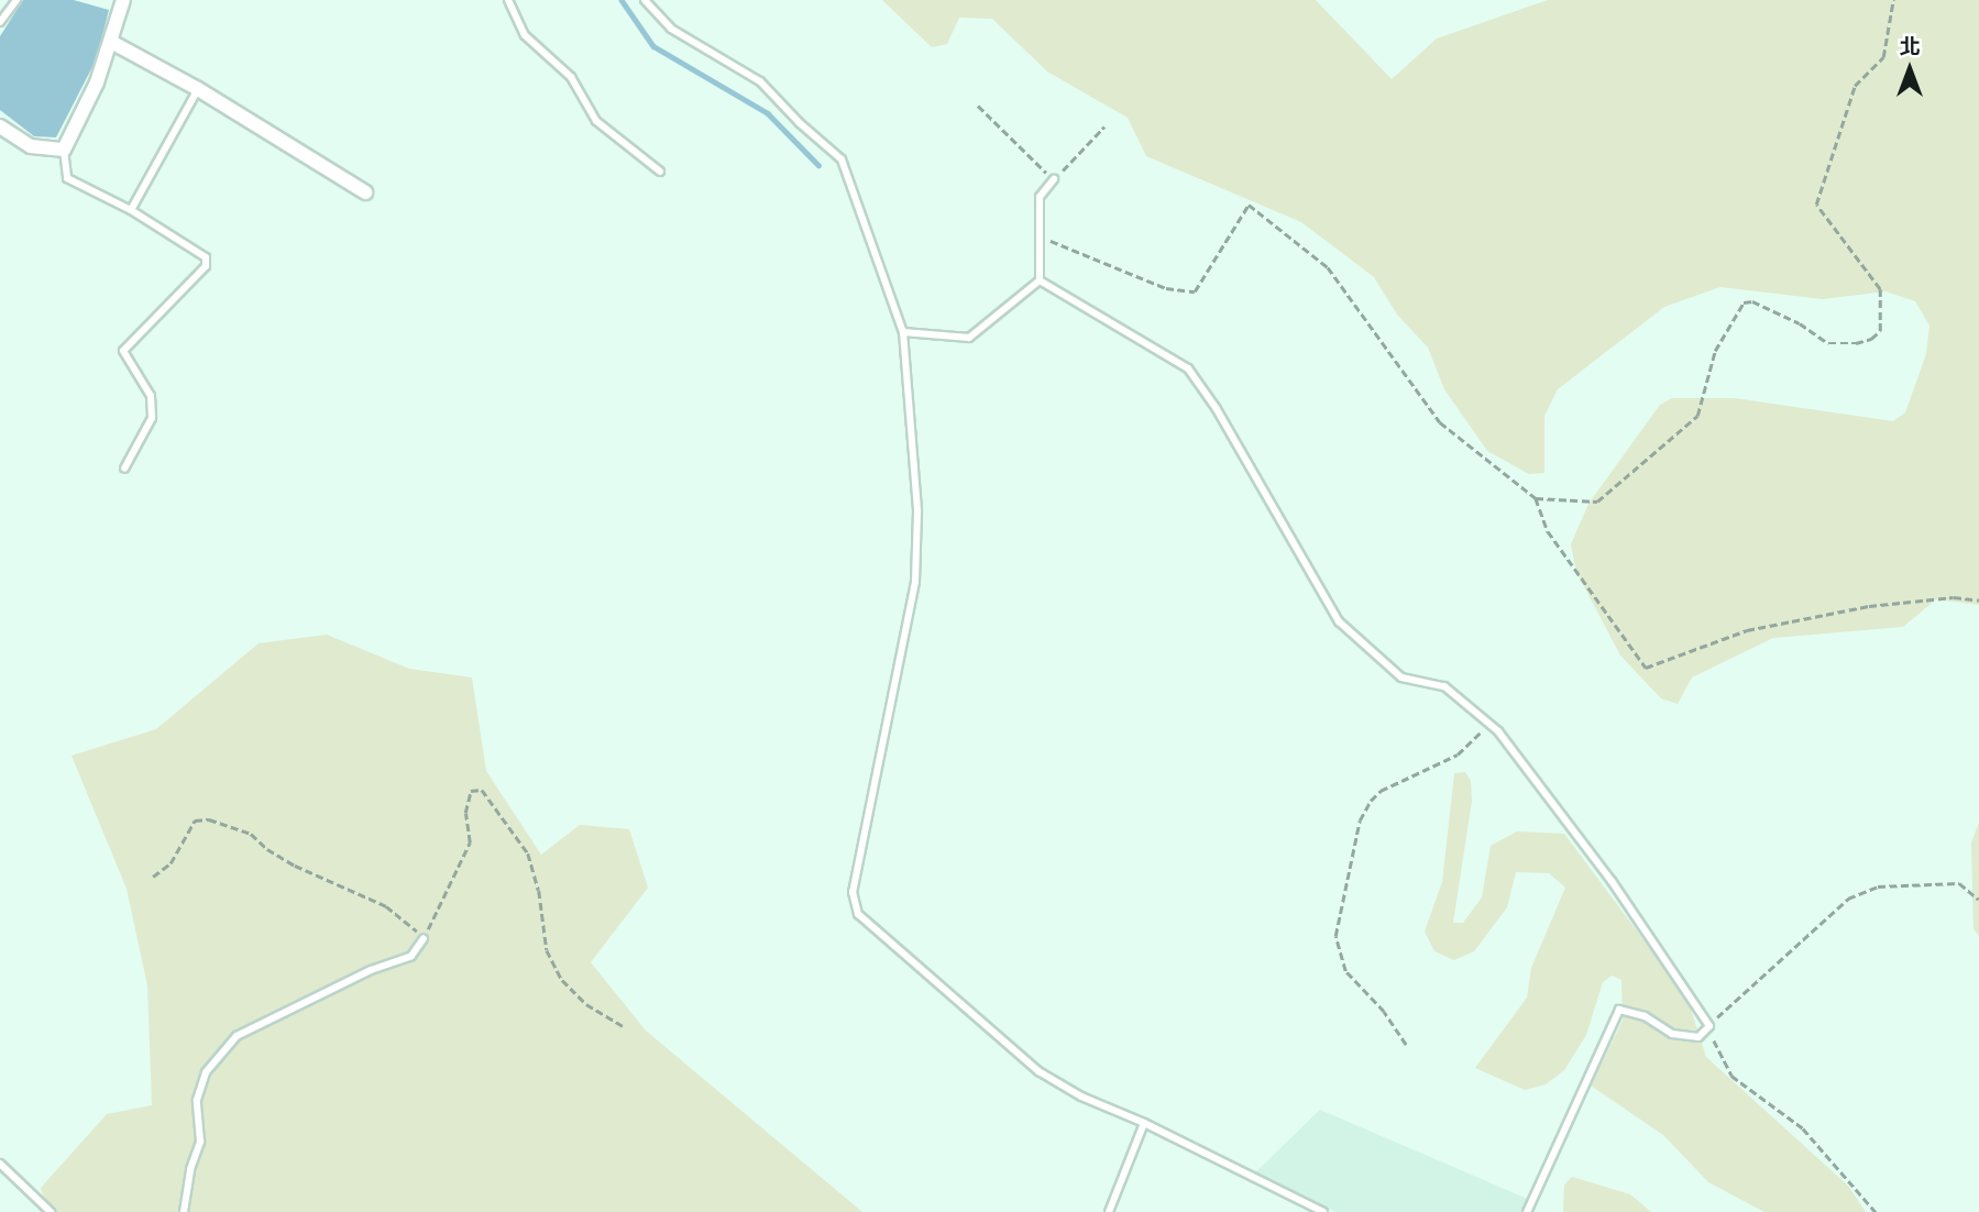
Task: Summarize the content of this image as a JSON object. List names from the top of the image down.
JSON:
{
  "north": "top"
}
